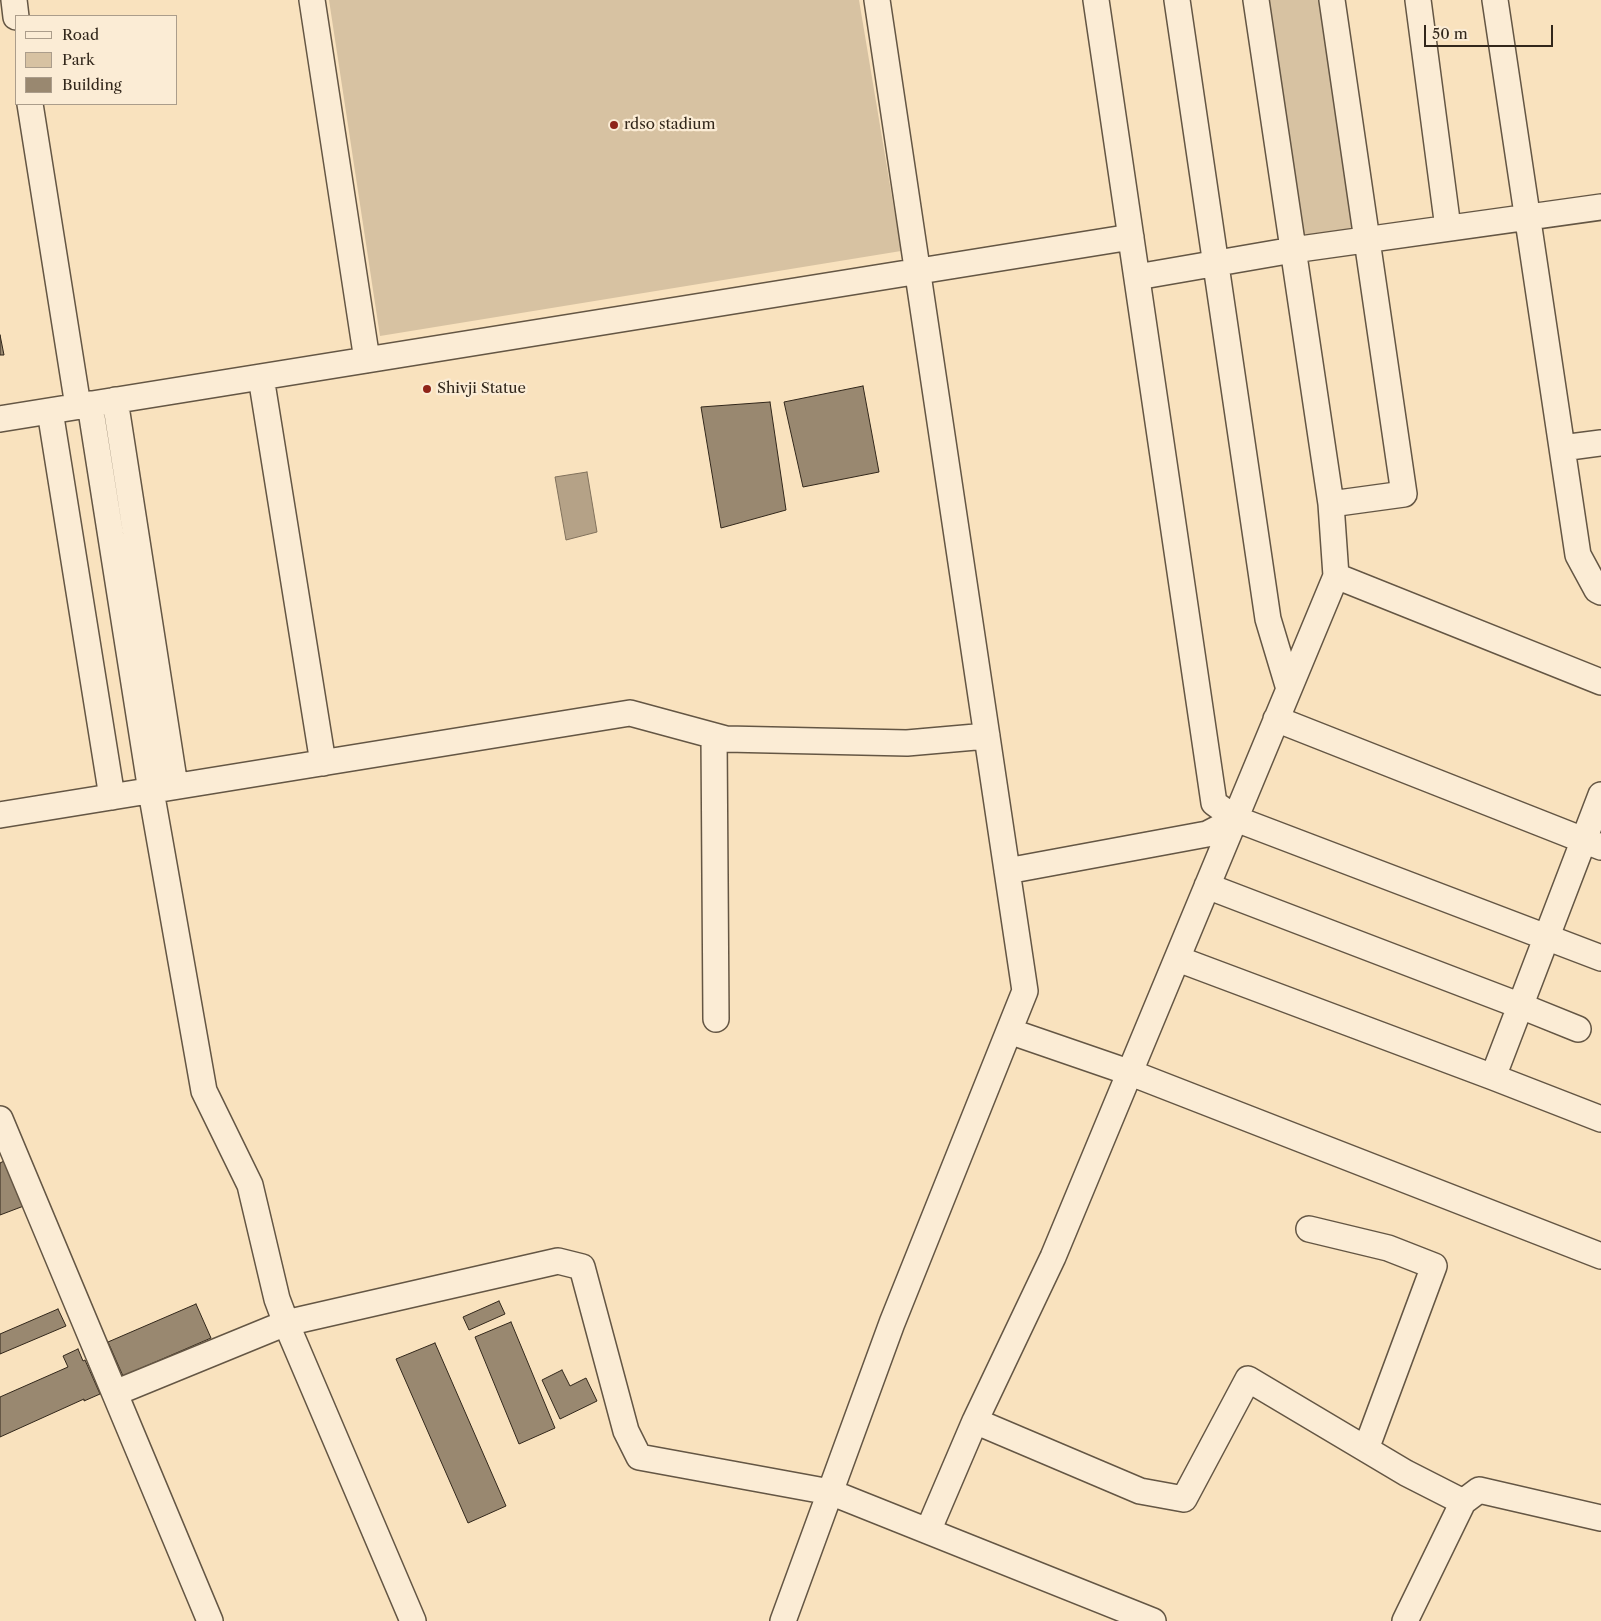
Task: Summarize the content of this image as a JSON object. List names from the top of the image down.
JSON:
{
  "places": ["rdso stadium", "Shivji Statue"],
  "legend": ["Road", "Park", "Building"],
  "scale_bar": "50 m"
}
